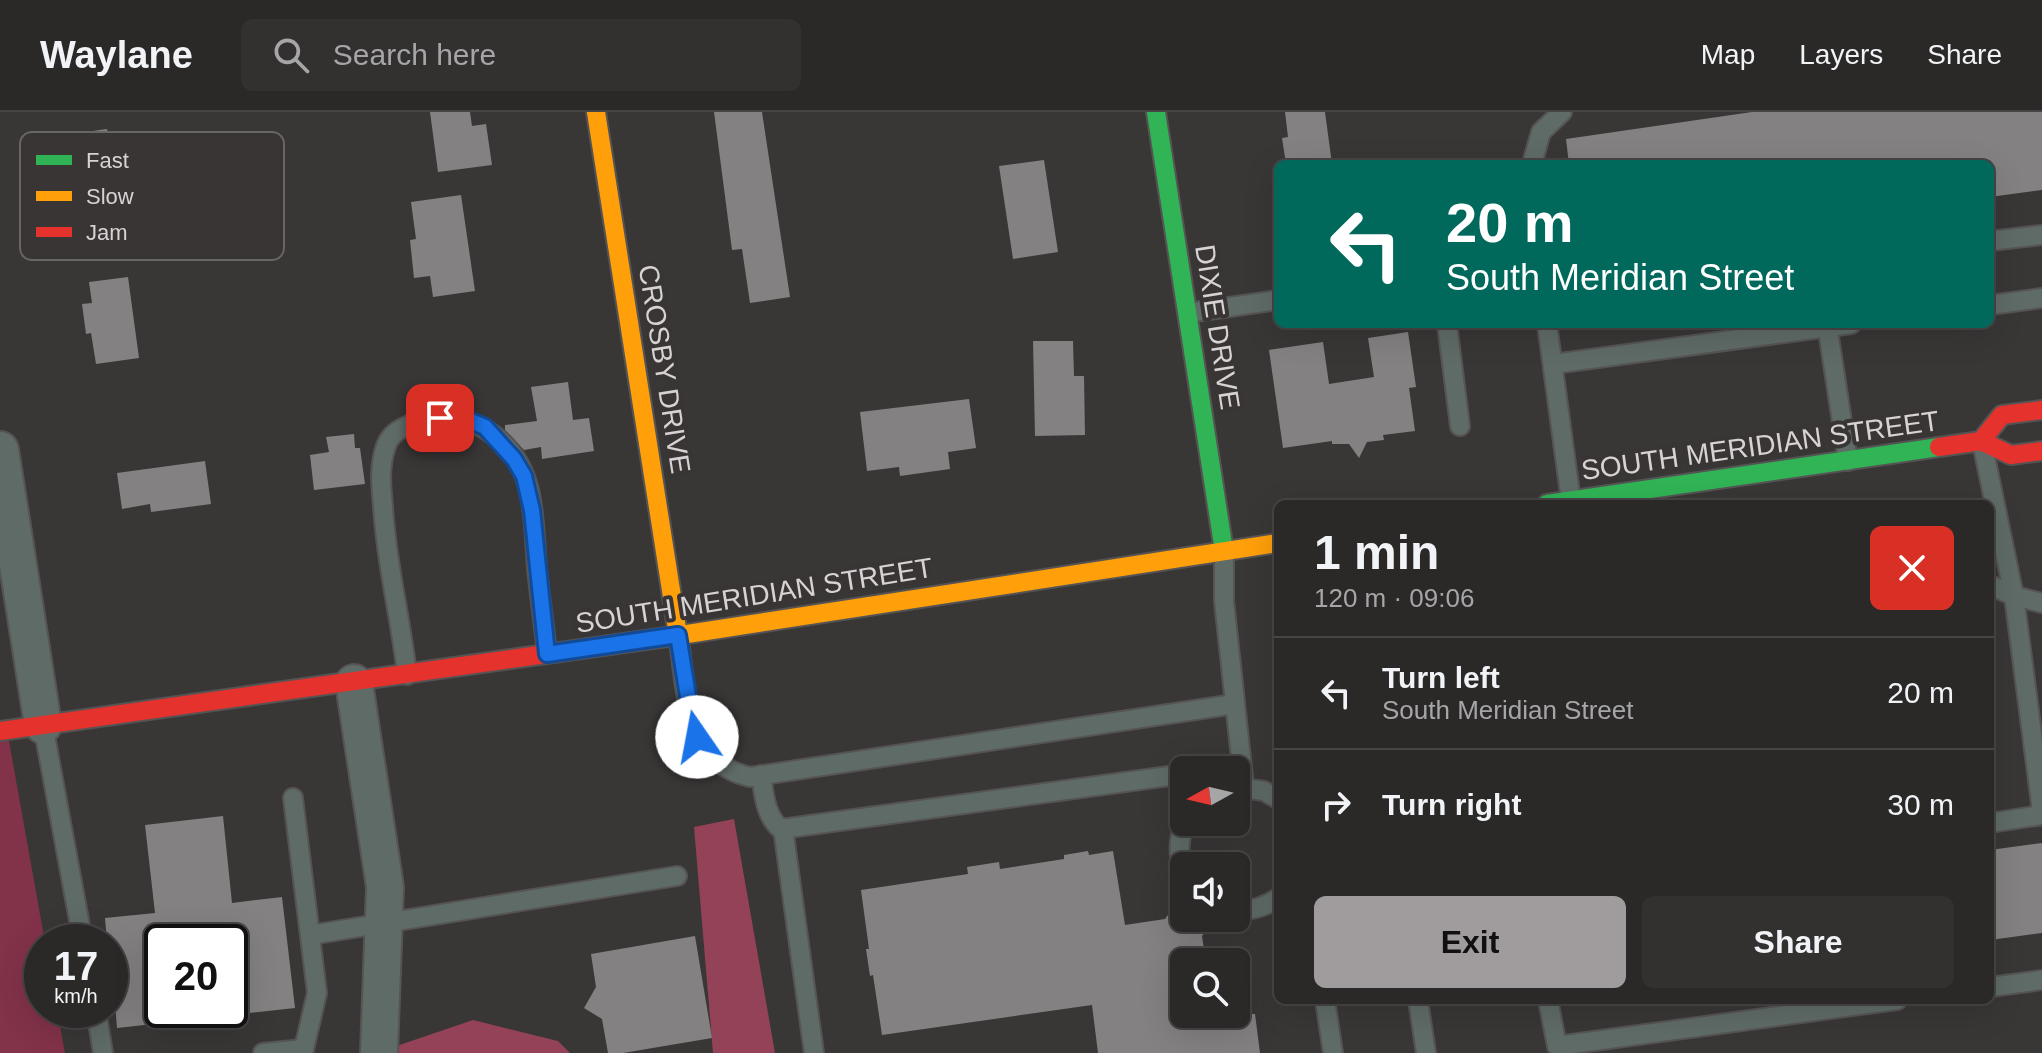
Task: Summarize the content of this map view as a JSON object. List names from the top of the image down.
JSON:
{
  "streets": {
    "main road": ["DIXIE DRIVE", "CROSBY DRIVE", "SOUTH MERIDIAN STREET"]
  },
  "crossings": [
    ["DIXIE DRIVE", "SOUTH MERIDIAN STREET"],
    ["CROSBY DRIVE", "SOUTH MERIDIAN STREET"]
  ],
  "legend": ["Fast", "Slow", "Jam"],
  "north": "left",
  "page": {
    "header": "Waylane",
    "search": "Search here",
    "nav": ["Map", "Layers", "Share"],
    "turn": ["20 m", "South Meridian Street"],
    "heading": ["1 min", "120 m · 09:06"],
    "list": [
      {
        "name": "Turn left",
        "note": "South Meridian Street",
        "value": "20 m"
      },
      {
        "name": "Turn right",
        "value": "30 m"
      }
    ],
    "buttons": ["Exit", "Share"],
    "speed": "17 km/h",
    "limit": "20"
  }
}
